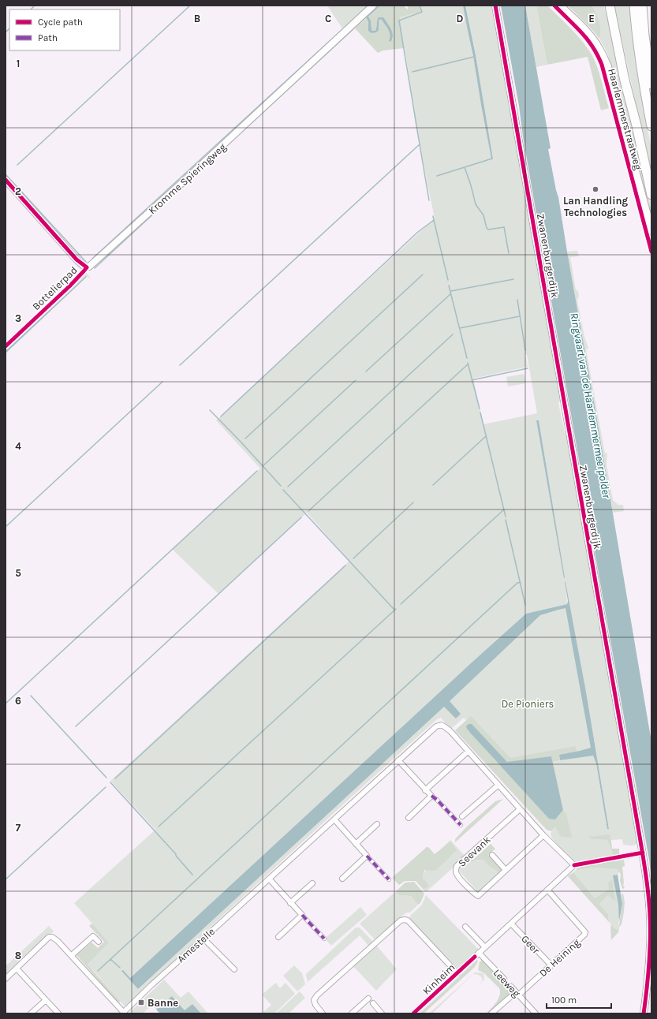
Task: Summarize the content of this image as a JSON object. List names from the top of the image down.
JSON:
{
  "streets": {
    "main road": ["Haarlemmerstraatweg"],
    "street": [
      "Kromme Spieringweg",
      "Zwanenburgerdijk",
      "Seevank",
      "Geer",
      "Amestelle",
      "De Heining",
      "Kinheim",
      "Leeweg"
    ],
    "cycle path": ["Bottelierpad"]
  },
  "crossings": [
    ["Zwanenburgerdijk", "Kinheim"],
    ["Geer", "De Heining"],
    ["Geer", "Kinheim"],
    ["De Heining", "Kinheim"],
    ["De Heining", "Leeweg"],
    ["Kinheim", "Leeweg"]
  ],
  "water": ["Ringvaart van de Haarlemmermeerpolder"],
  "parks": ["De Pioniers"],
  "places": {
    "other": ["Lan Handling Technologies"],
    "transit": ["Banne"]
  },
  "legend": ["Cycle path", "Path"],
  "scale_bar": "100 m",
  "grid": {
    "columns": [
      "B",
      "C",
      "D",
      "E"
    ],
    "rows": [
      "1",
      "2",
      "3",
      "4",
      "5",
      "6",
      "7",
      "8"
    ]
  }
}
